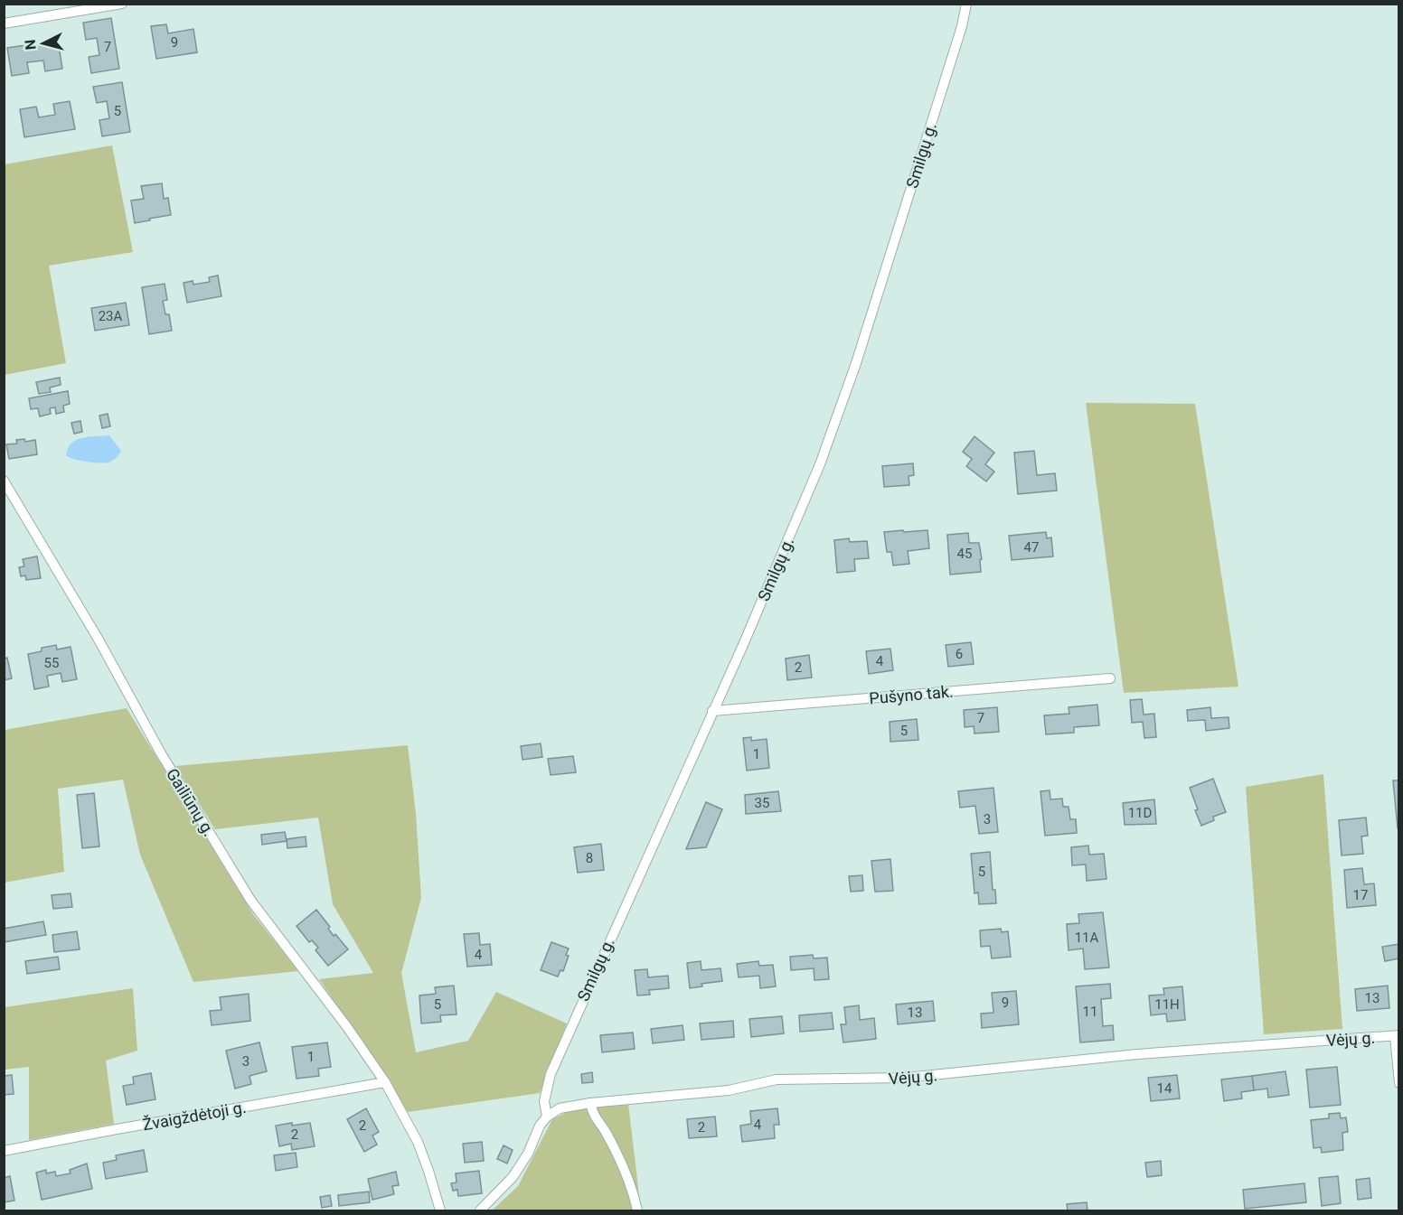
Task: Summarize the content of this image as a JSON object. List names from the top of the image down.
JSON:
{
  "streets": {
    "street": [
      "Smilgų g.",
      "Pušyno tak.",
      "Gailiūnų g.",
      "Vėjų g.",
      "Žvaigždėtoji g."
    ]
  },
  "crossings": [
    ["Smilgų g.", "Pušyno tak."],
    ["Smilgų g.", "Vėjų g."],
    ["Gailiūnų g.", "Žvaigždėtoji g."]
  ],
  "house_numbers": [
    "9",
    "7",
    "5",
    "23A",
    "47",
    "45",
    "6",
    "4",
    "55",
    "2",
    "7",
    "5",
    "1",
    "35",
    "11D",
    "3",
    "8",
    "5",
    "17",
    "11A",
    "4",
    "13",
    "9",
    "5",
    "11H",
    "11",
    "13",
    "1",
    "3",
    "14",
    "4",
    "2",
    "2",
    "2"
  ],
  "north": "left"
}
